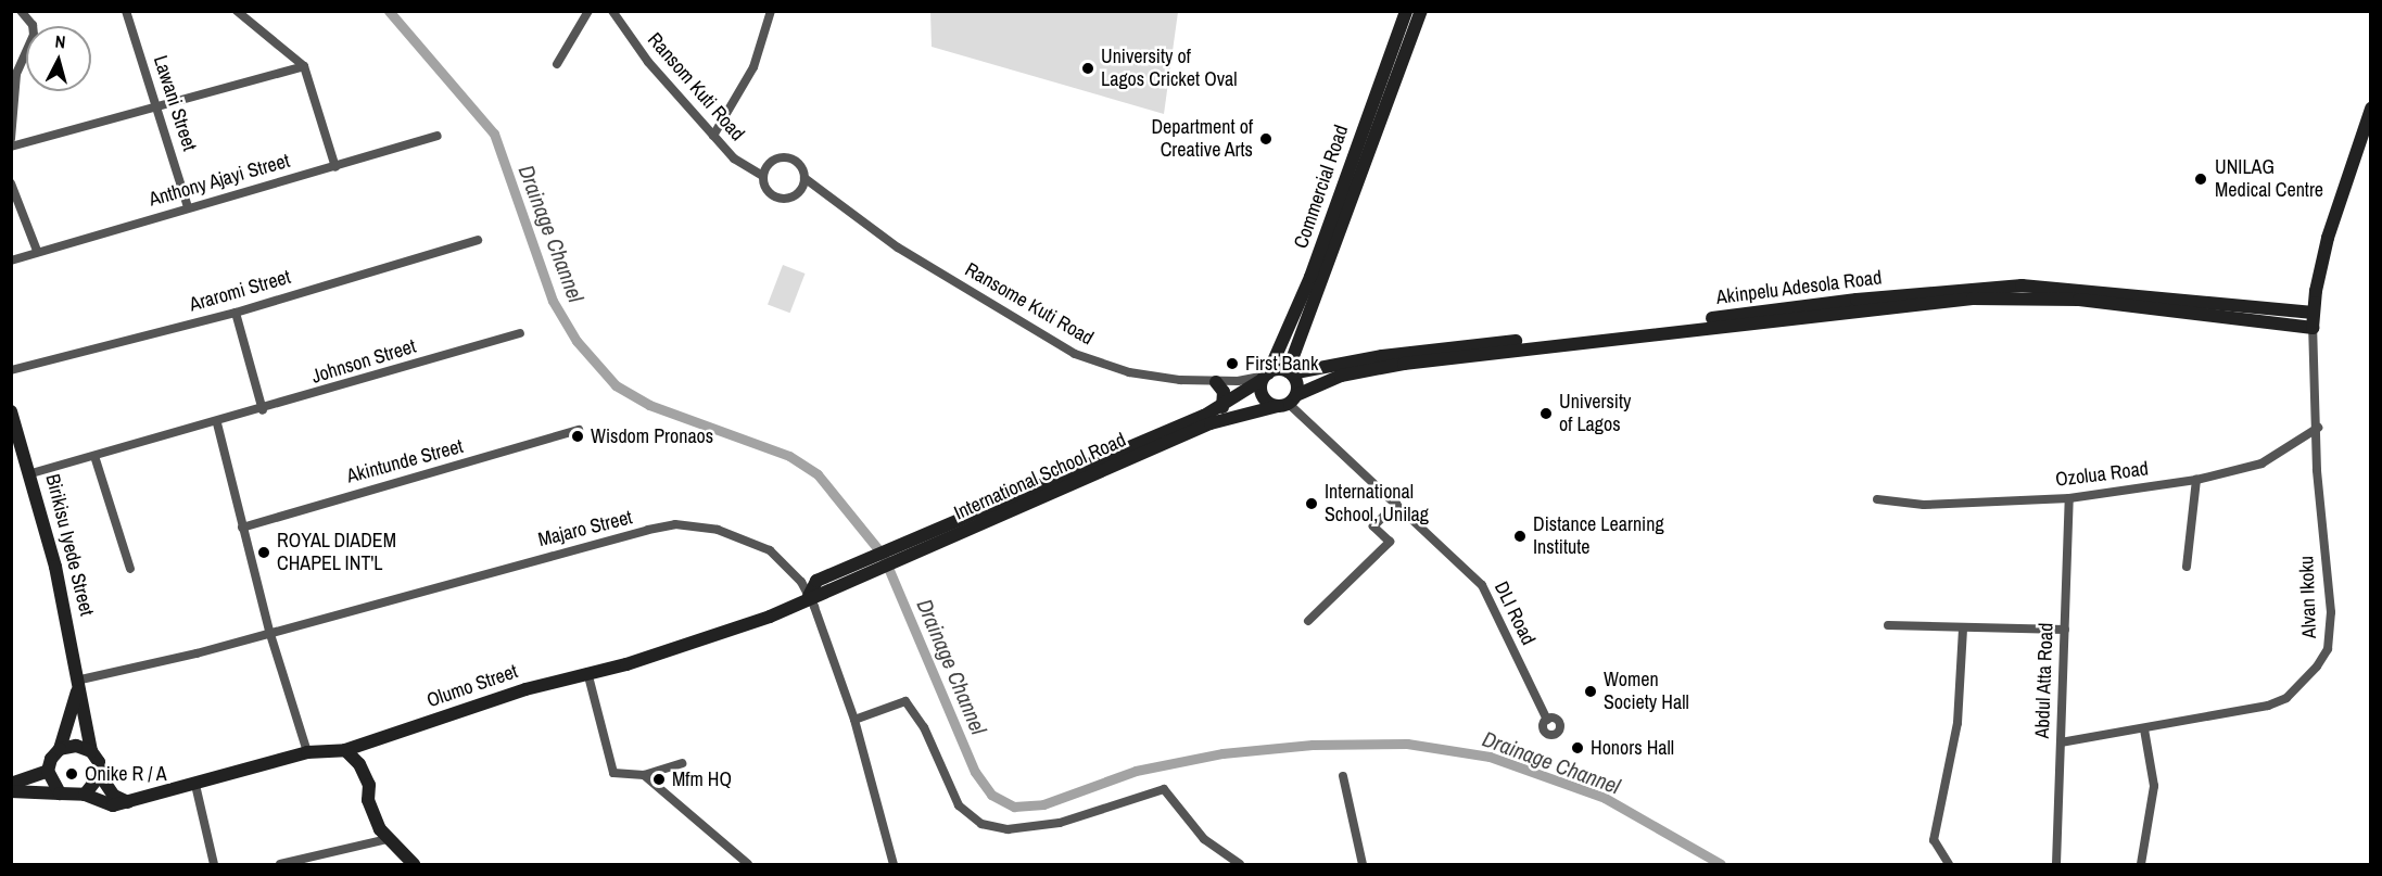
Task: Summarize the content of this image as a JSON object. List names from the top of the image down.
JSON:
{
  "streets": {
    "street": [
      "Ransom Kuti Road",
      "Lawani Street",
      "Anthony Ajayi Street",
      "Commercial Road",
      "Akinpelu Adesola Road",
      "Araromi Street",
      "Ransome Kuti Road",
      "Johnson Street",
      "Akintunde Street",
      "Ozolua Road",
      "International School Road",
      "Majaro Street",
      "Birikisu Iyede Street",
      "Alvan Ikoku",
      "DLI Road",
      "Abdul Atta Road",
      "Olumo Street"
    ]
  },
  "crossings": [
    ["Ransom Kuti Road", "Ransome Kuti Road"],
    ["Lawani Street", "Anthony Ajayi Street"],
    ["Commercial Road", "Akinpelu Adesola Road"],
    ["Commercial Road", "Ransome Kuti Road"],
    ["Commercial Road", "International School Road"],
    ["Akinpelu Adesola Road", "Ransome Kuti Road"],
    ["Akinpelu Adesola Road", "International School Road"],
    ["Akinpelu Adesola Road", "Alvan Ikoku"],
    ["Akinpelu Adesola Road", "DLI Road"],
    ["Ransome Kuti Road", "International School Road"],
    ["Johnson Street", "Birikisu Iyede Street"],
    ["Ozolua Road", "Alvan Ikoku"],
    ["Ozolua Road", "Abdul Atta Road"],
    ["International School Road", "Majaro Street"],
    ["International School Road", "DLI Road"],
    ["International School Road", "Olumo Street"],
    ["Majaro Street", "Birikisu Iyede Street"],
    ["Majaro Street", "Olumo Street"],
    ["Birikisu Iyede Street", "Olumo Street"],
    ["Alvan Ikoku", "Abdul Atta Road"]
  ],
  "water": ["Drainage Channel"],
  "places": [
    "University of Lagos Cricket Oval",
    "Department of Creative Arts",
    "UNILAG Medical Centre",
    "First Bank",
    "University of Lagos",
    "Wisdom Pronaos",
    "International School, Unilag",
    "Distance Learning Institute",
    "ROYAL DIADEM CHAPEL INT'L",
    "Women Society Hall",
    "Honors Hall",
    "Onike R / A",
    "Mfm HQ"
  ],
  "north": "top"
}
